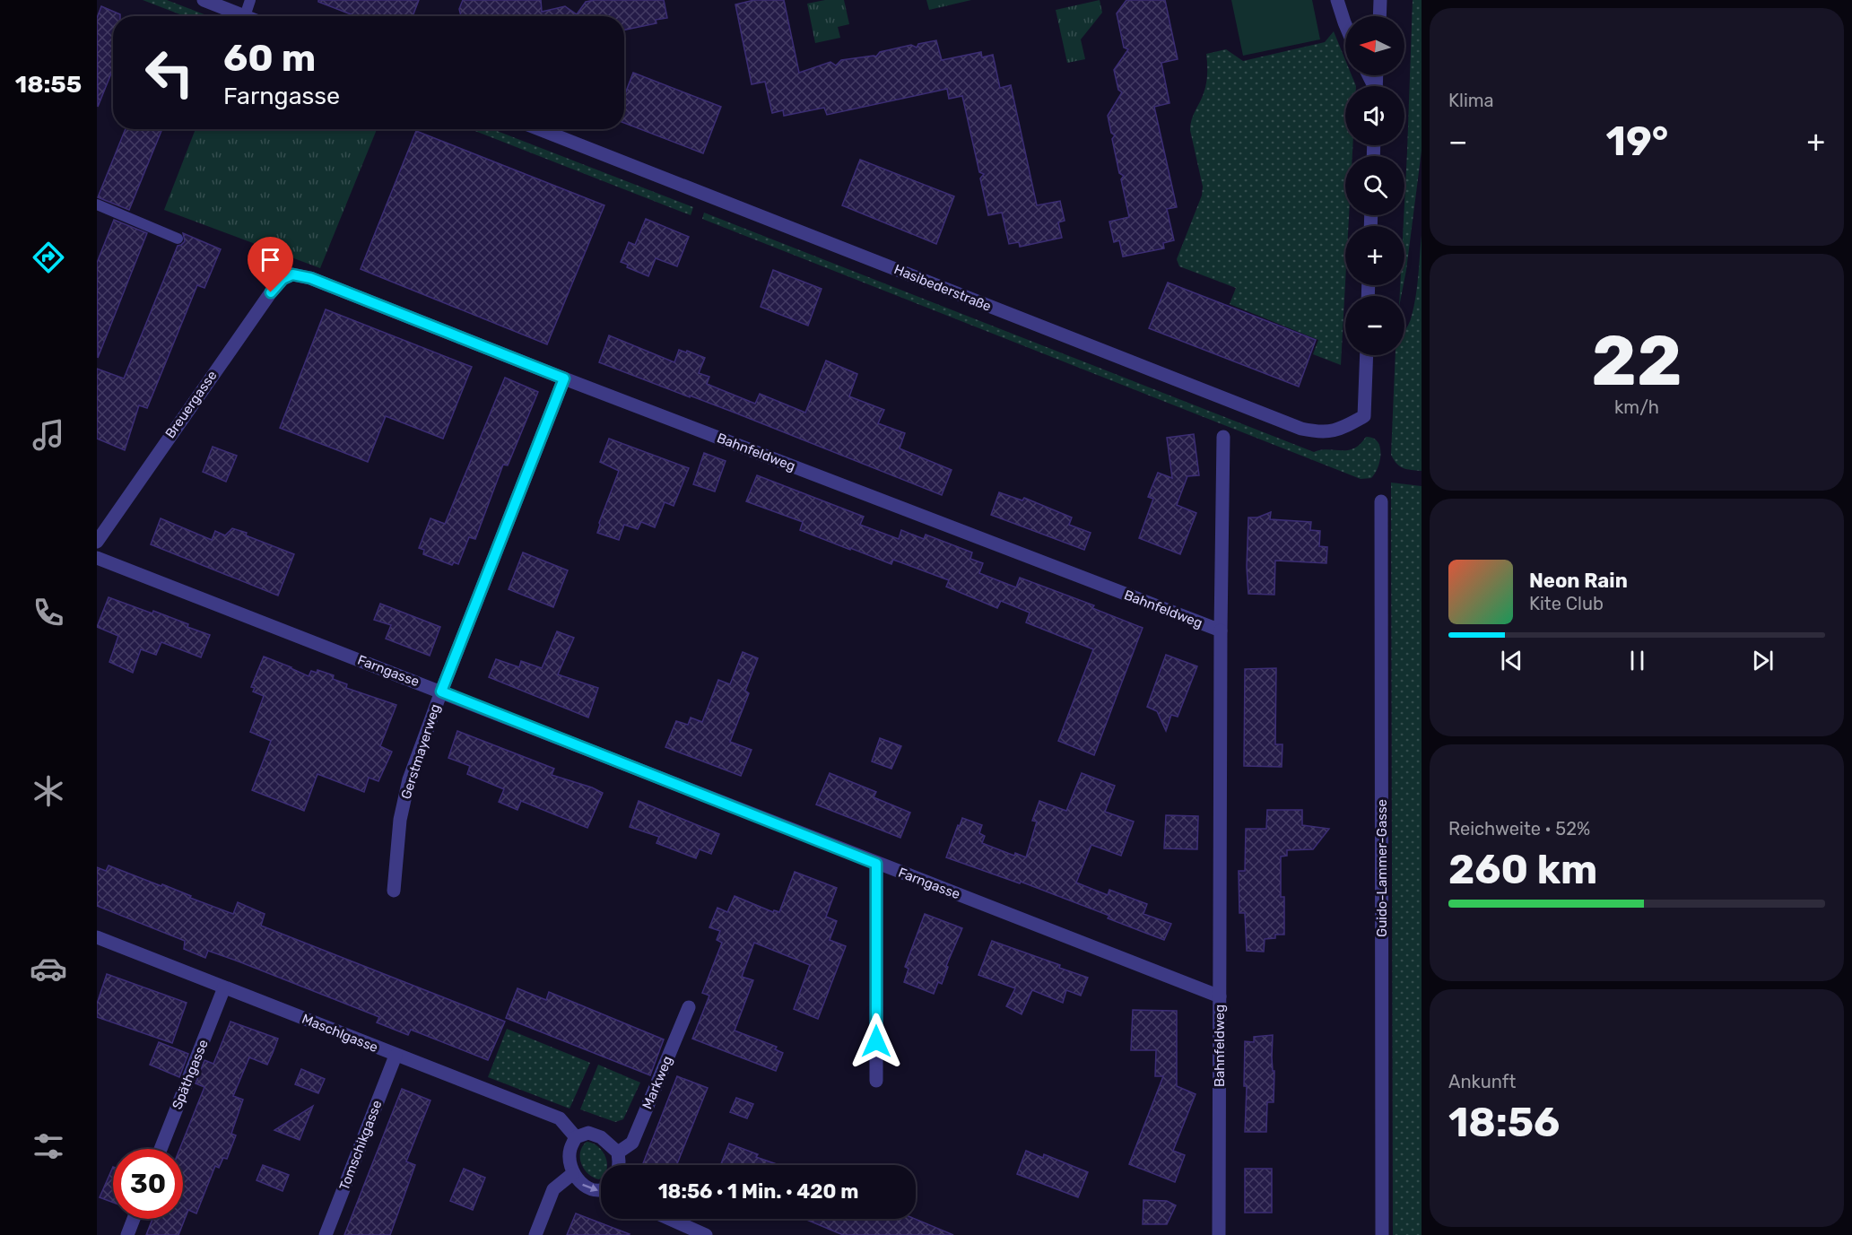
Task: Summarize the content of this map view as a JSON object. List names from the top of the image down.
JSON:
{
  "streets": {
    "street": [
      "Hasibederstraße",
      "Breuergasse",
      "Bahnfeldweg",
      "Farngasse",
      "Gerstmayerweg",
      "Guido-Lammer-Gasse",
      "Maschlgasse",
      "Späthgasse",
      "Markweg",
      "Tomschikgasse"
    ]
  },
  "crossings": [
    ["Breuergasse", "Bahnfeldweg"],
    ["Bahnfeldweg", "Farngasse"],
    ["Bahnfeldweg", "Gerstmayerweg"],
    ["Farngasse", "Gerstmayerweg"],
    ["Maschlgasse", "Späthgasse"],
    ["Maschlgasse", "Tomschikgasse"]
  ],
  "north": "left",
  "page": {
    "tabs": "18:55",
    "tile": [
      "Klima",
      ["22", "km/h"],
      ["Reichweite · 52%", "260 km"],
      ["Ankunft", "18:56"]
    ],
    "map_buttons": ["+", "−"],
    "turn": ["60 m", "Farngasse"],
    "heat": ["−", "19°", "+"],
    "song": ["Neon Rain", "Kite Club"],
    "limit": "30",
    "trip": "18:56 · 1 Min. · 420 m"
  }
}
